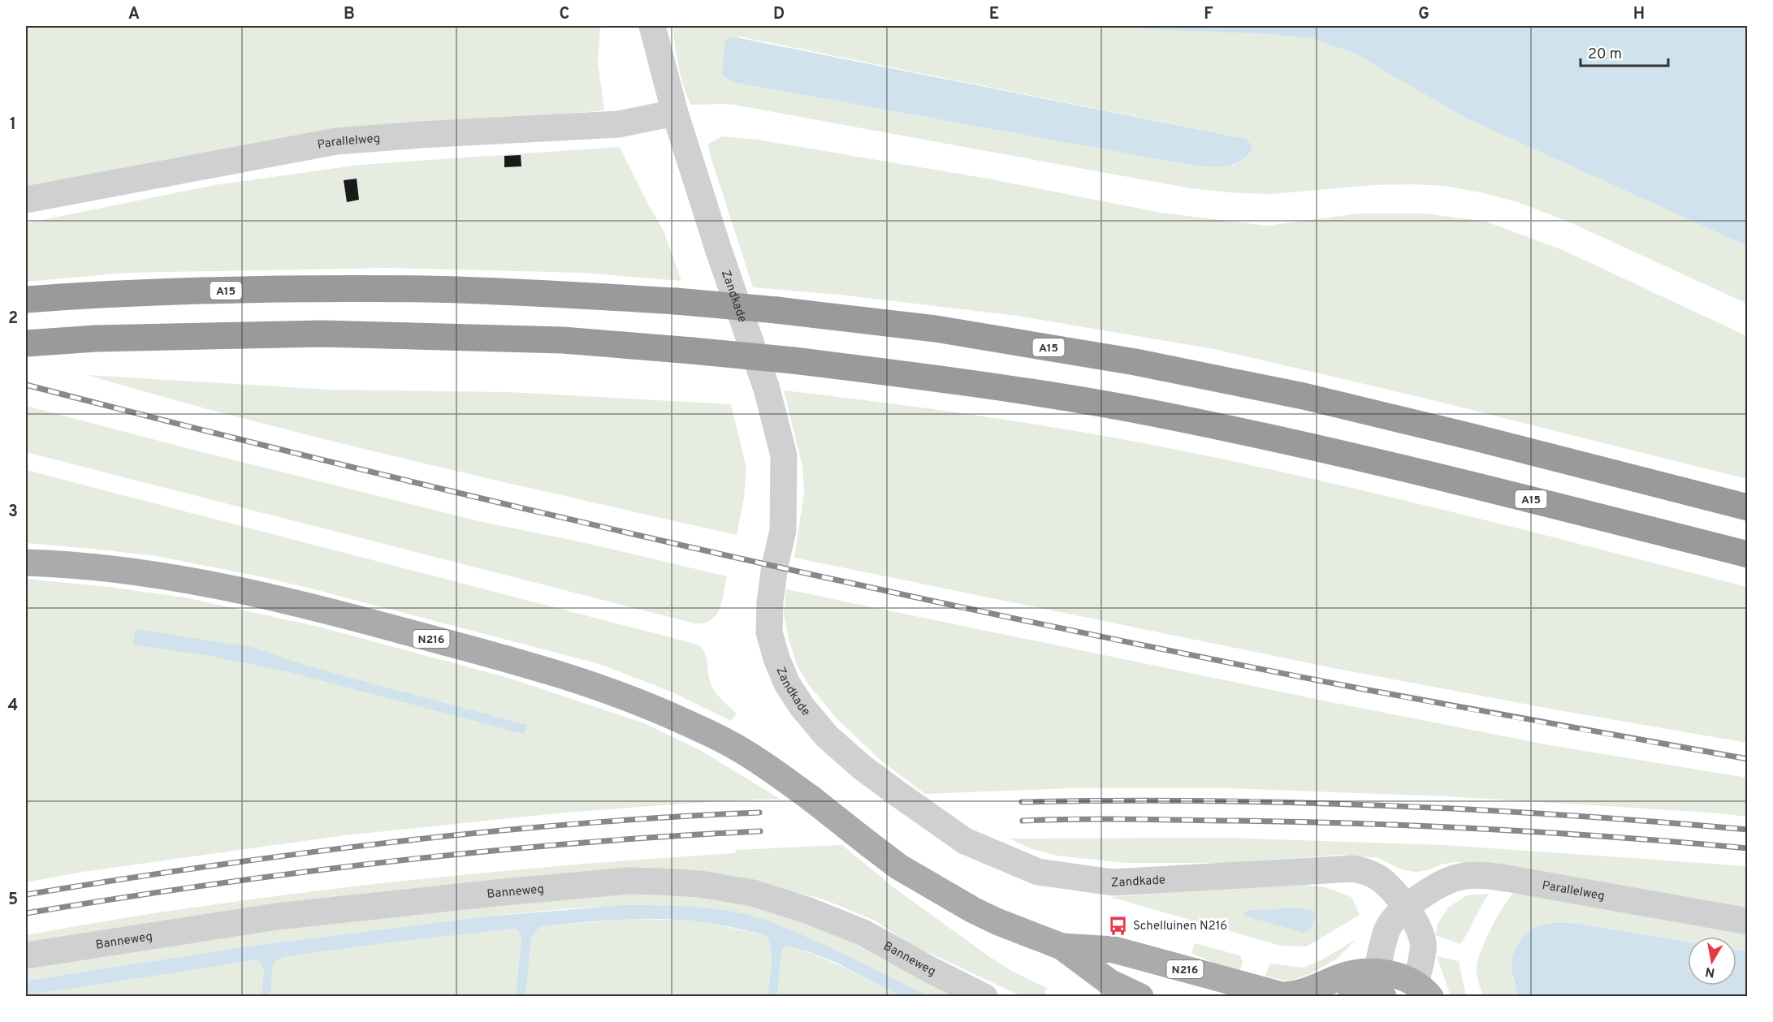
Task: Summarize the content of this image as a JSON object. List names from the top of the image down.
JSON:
{
  "streets": {
    "highway": ["A15"],
    "main road": ["N216"],
    "street": ["Parallelweg", "Zandkade", "Banneweg"]
  },
  "crossings": [
    ["Parallelweg", "Zandkade"],
    ["Zandkade", "N216"]
  ],
  "places": {
    "bus stop": ["Schelluinen N216"]
  },
  "scale_bar": "20 m",
  "north": "bottom",
  "grid": {
    "columns": [
      "A",
      "B",
      "C",
      "D",
      "E",
      "F",
      "G",
      "H"
    ],
    "rows": [
      "1",
      "2",
      "3",
      "4",
      "5"
    ]
  }
}
